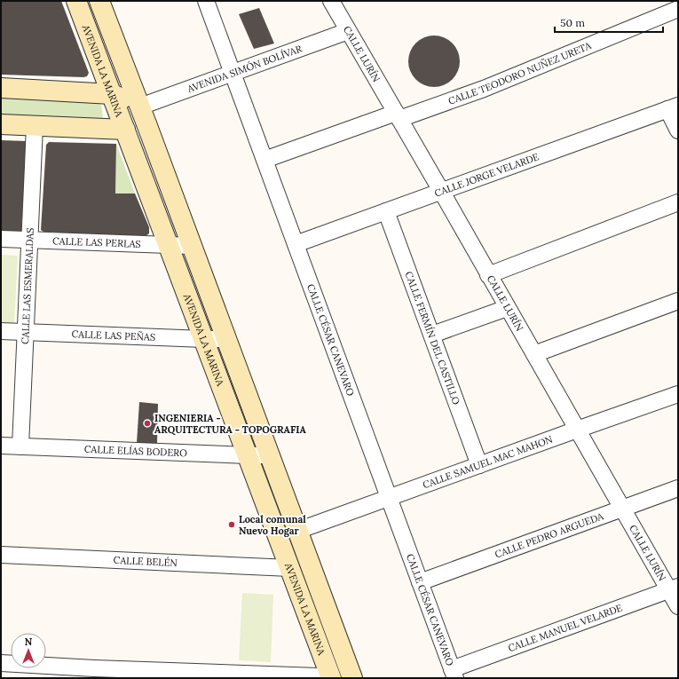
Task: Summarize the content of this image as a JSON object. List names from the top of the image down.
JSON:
{
  "streets": {
    "street": [
      "CALLE LURÍN",
      "AVENIDA SIMÓN BOLÍVAR",
      "AVENIDA LA MARINA",
      "CALLE TEODORO NUÑEZ URETA",
      "CALLE JORGE VELARDE",
      "CALLE LAS PERLAS",
      "CALLE LAS ESMERALDAS",
      "CALLE LAS PEÑAS",
      "CALLE FERMÍN DEL CASTILLO",
      "CALLE CÉSAR CANEVARO",
      "CALLE ELÍAS BODERO",
      "CALLE SAMUEL MAC MAHON",
      "CALLE PEDRO ARGUEDA",
      "CALLE BELÉN",
      "CALLE MANUEL VELARDE"
    ]
  },
  "crossings": [
    ["CALLE LURÍN", "AVENIDA SIMÓN BOLÍVAR"],
    ["CALLE LURÍN", "CALLE TEODORO NUÑEZ URETA"],
    ["CALLE LURÍN", "CALLE JORGE VELARDE"],
    ["CALLE LURÍN", "CALLE SAMUEL MAC MAHON"],
    ["CALLE LURÍN", "CALLE PEDRO ARGUEDA"],
    ["CALLE LURÍN", "CALLE MANUEL VELARDE"],
    ["AVENIDA SIMÓN BOLÍVAR", "AVENIDA LA MARINA"],
    ["AVENIDA SIMÓN BOLÍVAR", "CALLE CÉSAR CANEVARO"],
    ["AVENIDA LA MARINA", "CALLE LAS PERLAS"],
    ["AVENIDA LA MARINA", "CALLE LAS PEÑAS"],
    ["AVENIDA LA MARINA", "CALLE ELÍAS BODERO"],
    ["AVENIDA LA MARINA", "CALLE SAMUEL MAC MAHON"],
    ["AVENIDA LA MARINA", "CALLE BELÉN"],
    ["CALLE TEODORO NUÑEZ URETA", "CALLE CÉSAR CANEVARO"],
    ["CALLE JORGE VELARDE", "CALLE FERMÍN DEL CASTILLO"],
    ["CALLE JORGE VELARDE", "CALLE CÉSAR CANEVARO"],
    ["CALLE LAS PERLAS", "CALLE LAS ESMERALDAS"],
    ["CALLE LAS ESMERALDAS", "CALLE LAS PEÑAS"],
    ["CALLE LAS ESMERALDAS", "CALLE ELÍAS BODERO"],
    ["CALLE FERMÍN DEL CASTILLO", "CALLE SAMUEL MAC MAHON"],
    ["CALLE CÉSAR CANEVARO", "CALLE SAMUEL MAC MAHON"],
    ["CALLE CÉSAR CANEVARO", "CALLE PEDRO ARGUEDA"],
    ["CALLE CÉSAR CANEVARO", "CALLE MANUEL VELARDE"]
  ],
  "places": ["INGENIERIA - ARQUITECTURA - TOPOGRAFIA", "Local comunal Nuevo Hogar"],
  "scale_bar": "50 m",
  "north": "top"
}
